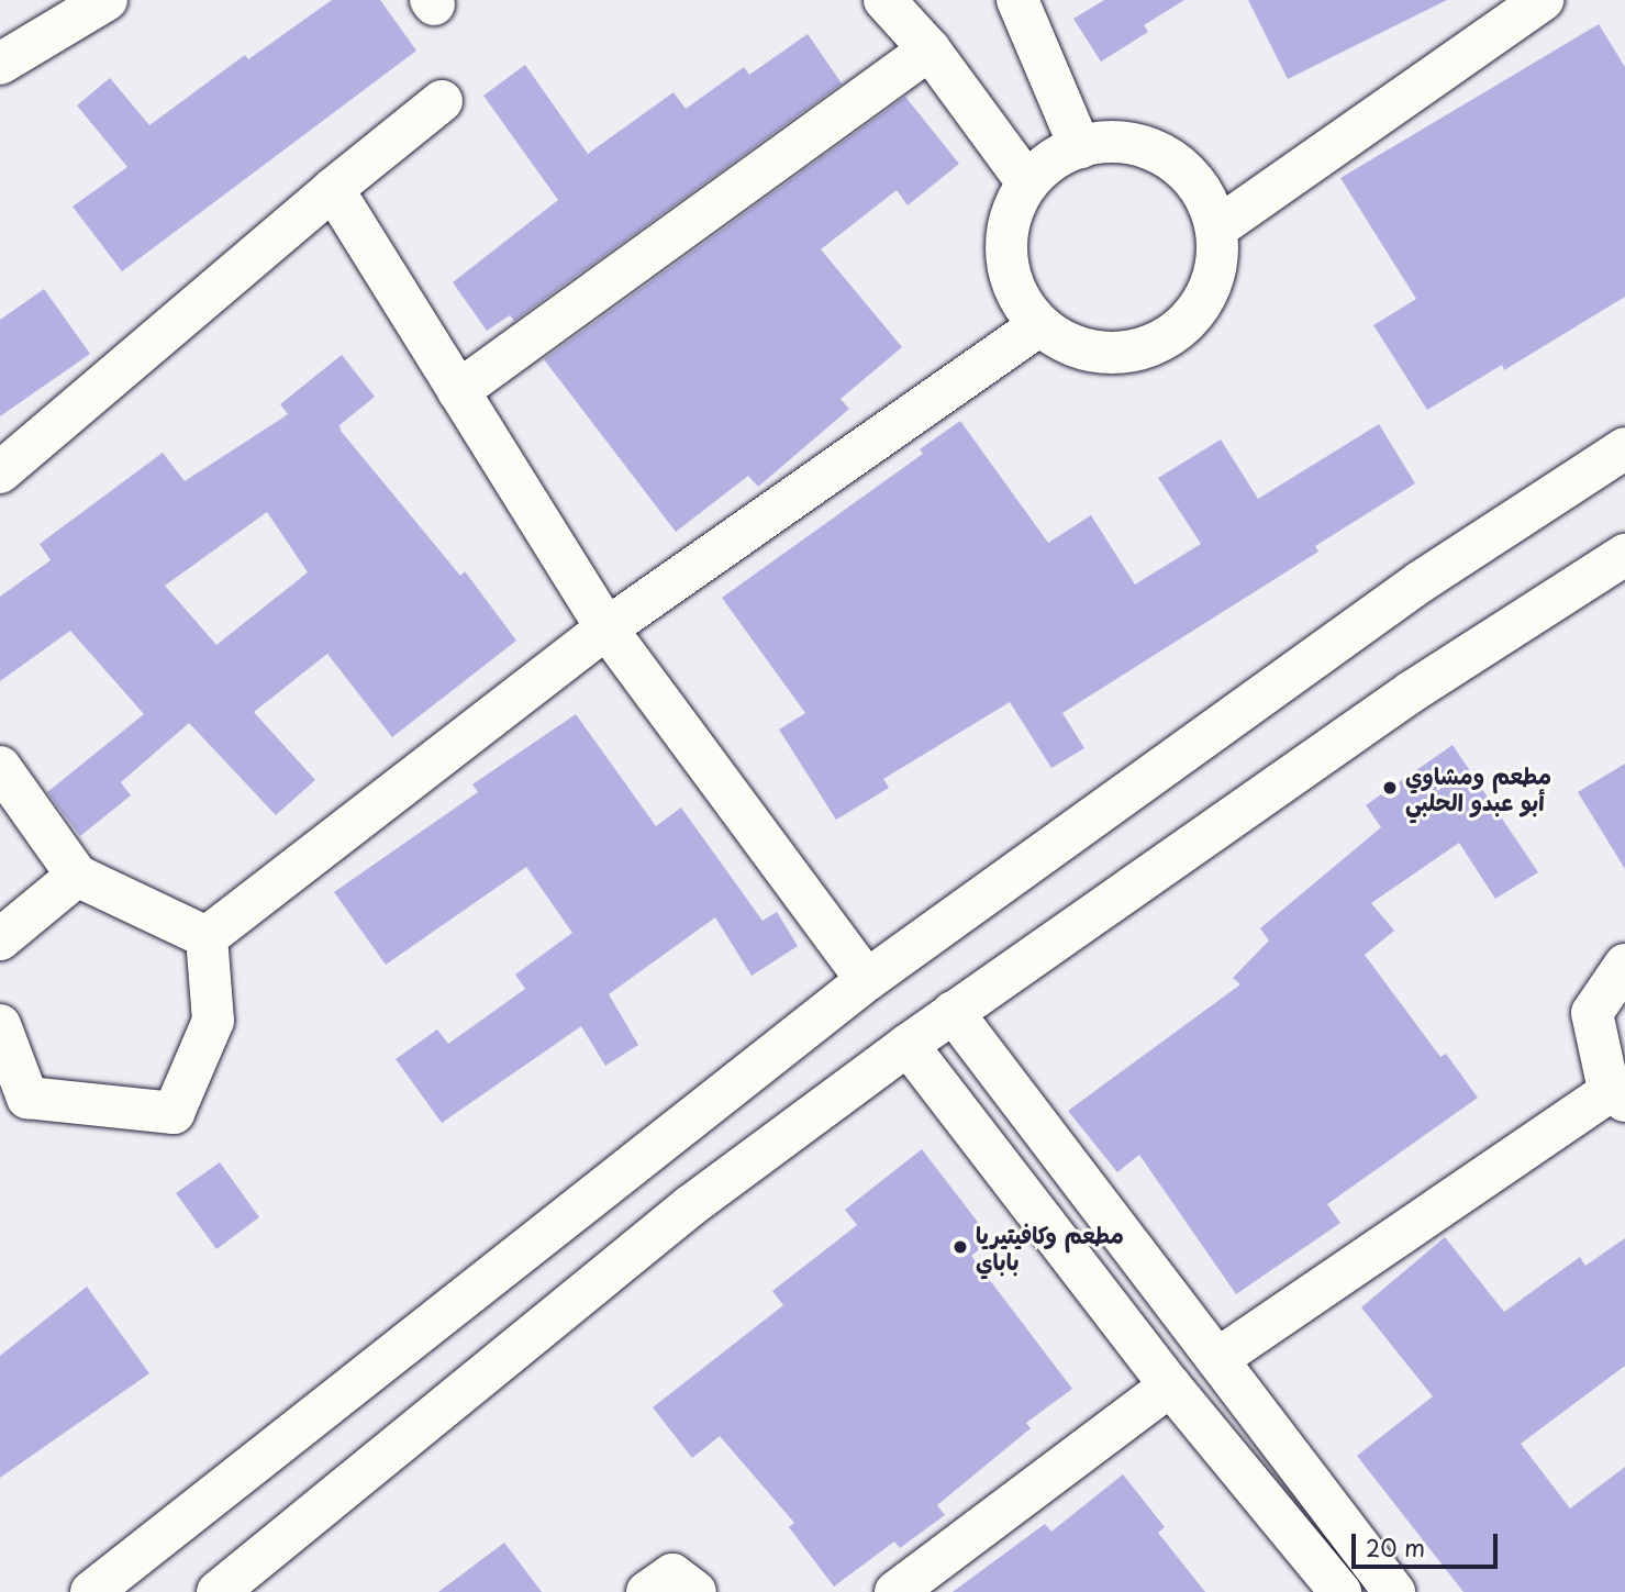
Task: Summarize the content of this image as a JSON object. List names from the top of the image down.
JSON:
{
  "places": ["مطعم ومشاوي أبو عبدو الحلبي", "مطعم وكافيتيريا باباي"],
  "scale_bar": "20 m"
}
